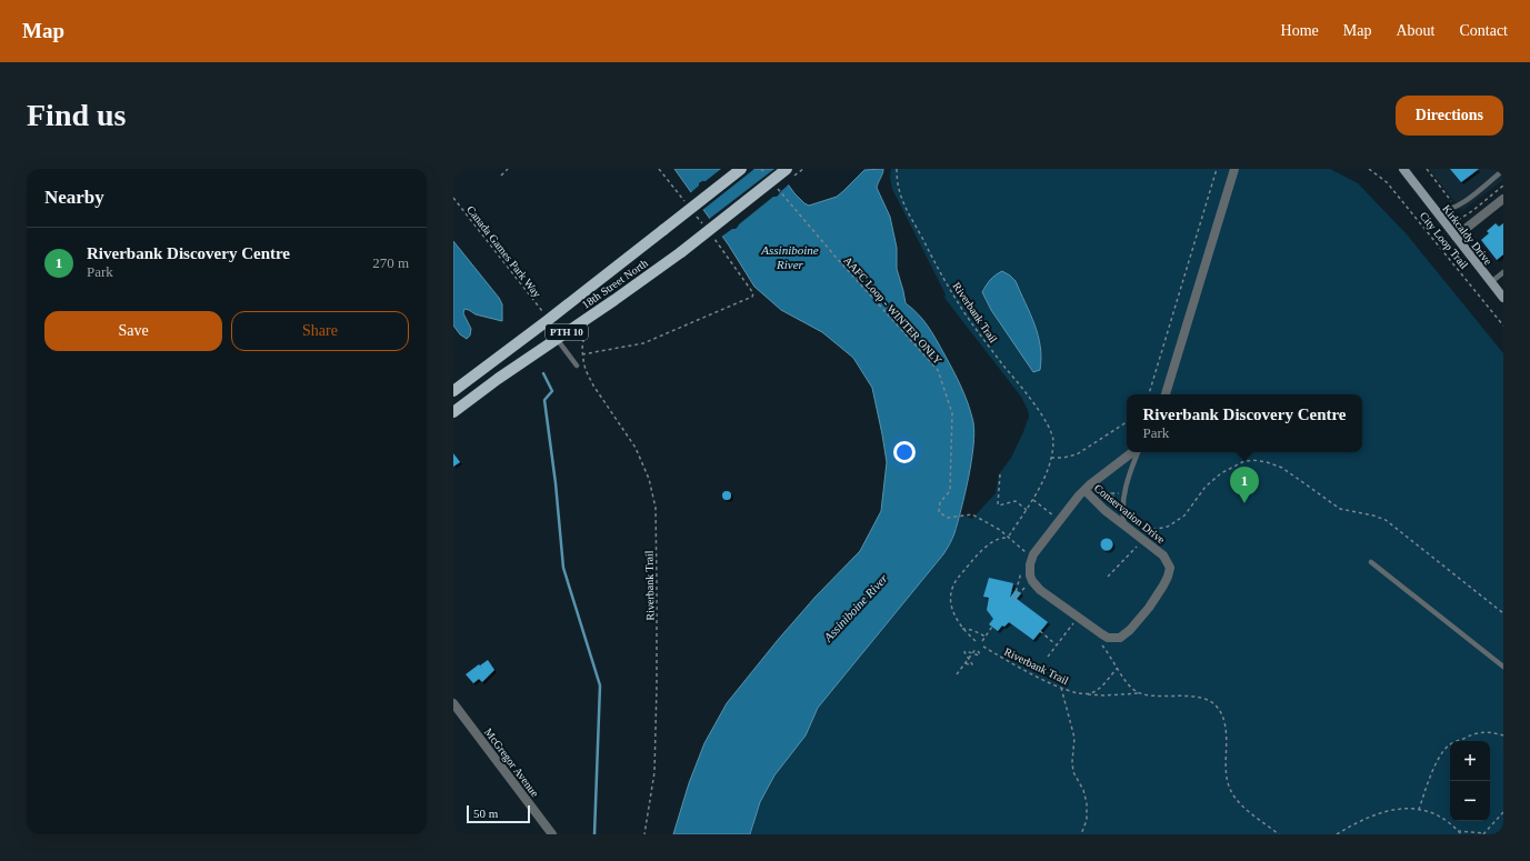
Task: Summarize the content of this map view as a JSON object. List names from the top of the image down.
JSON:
{
  "streets": {
    "main road": ["Kirkcaldy Drive", "18th Street North", "PTH 10"],
    "street": ["Conservation Drive", "McGregor Avenue"],
    "path": [
      "City Loop Trail",
      "Canada Games Park Way",
      "AAFC Loop - WINTER ONLY",
      "Riverbank Trail"
    ]
  },
  "crossings": [
    ["AAFC Loop - WINTER ONLY", "Riverbank Trail"]
  ],
  "water": ["Assiniboine River"],
  "scale_bar": "50 m",
  "page": {
    "header": "Map",
    "nav": [
      "Home",
      "Map",
      "About",
      "Contact"
    ],
    "buttons": [
      "Directions",
      ["Save", "Share"]
    ],
    "title": "Find us",
    "heading": "Nearby",
    "list": [
      {
        "mark": "1",
        "name": "Riverbank Discovery Centre",
        "note": "Park",
        "value": "270 m"
      }
    ],
    "popup": ["Riverbank Discovery Centre", "Park"],
    "pins": "1",
    "map_buttons": ["+", "−"],
    "scale": "50 m"
  }
}
